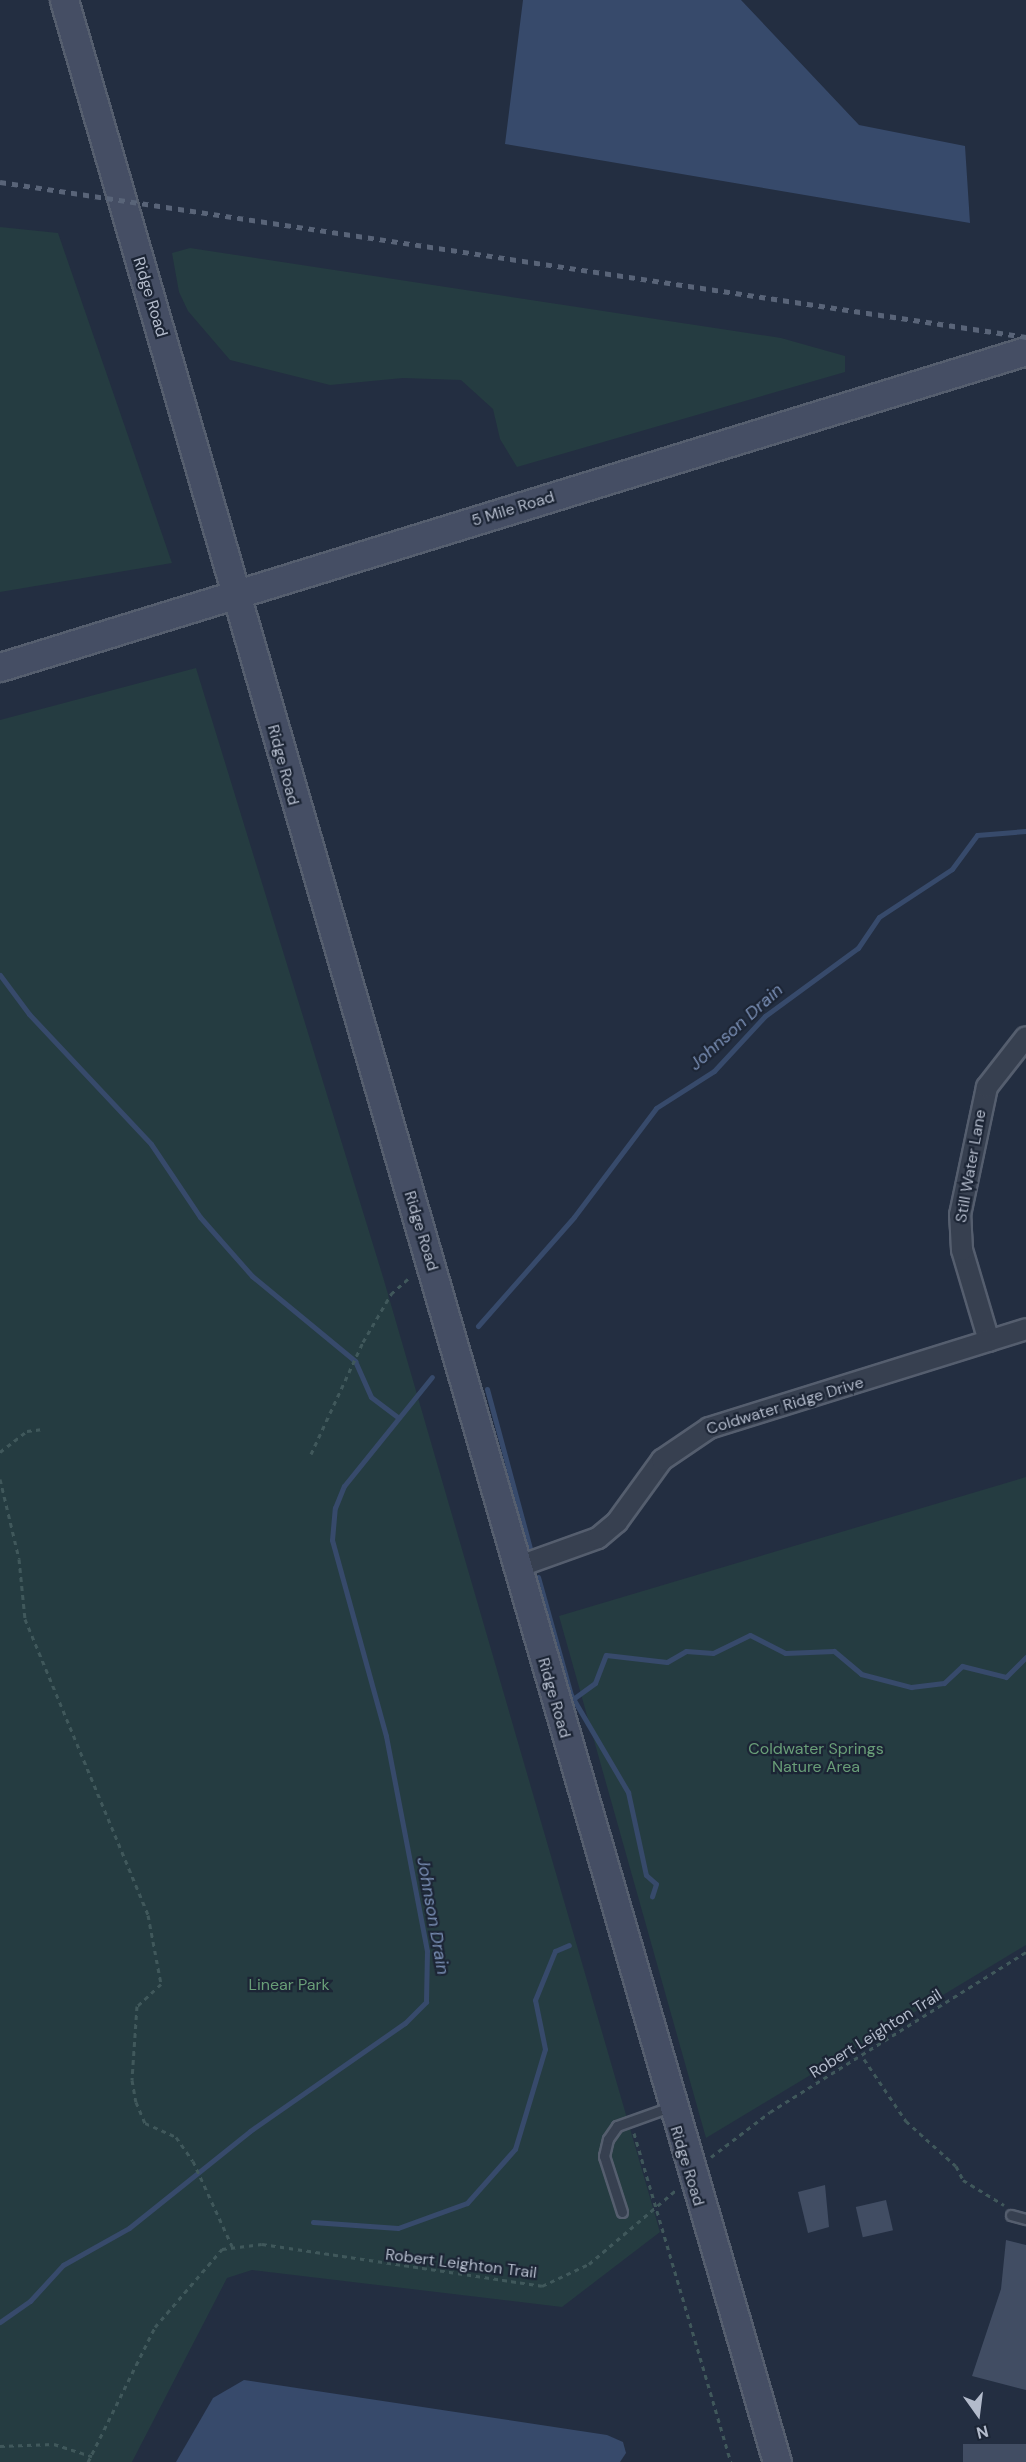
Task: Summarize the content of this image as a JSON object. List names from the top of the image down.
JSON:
{
  "streets": {
    "street": [
      "Ridge Road",
      "5 Mile Road",
      "Still Water Lane",
      "Coldwater Ridge Drive"
    ],
    "path": ["Robert Leighton Trail"]
  },
  "crossings": [
    ["Ridge Road", "5 Mile Road"],
    ["Ridge Road", "Coldwater Ridge Drive"],
    ["Ridge Road", "Robert Leighton Trail"],
    ["Still Water Lane", "Coldwater Ridge Drive"]
  ],
  "water": ["Johnson Drain"],
  "parks": ["Coldwater Springs Nature Area", "Linear Park"],
  "north": "bottom"
}
